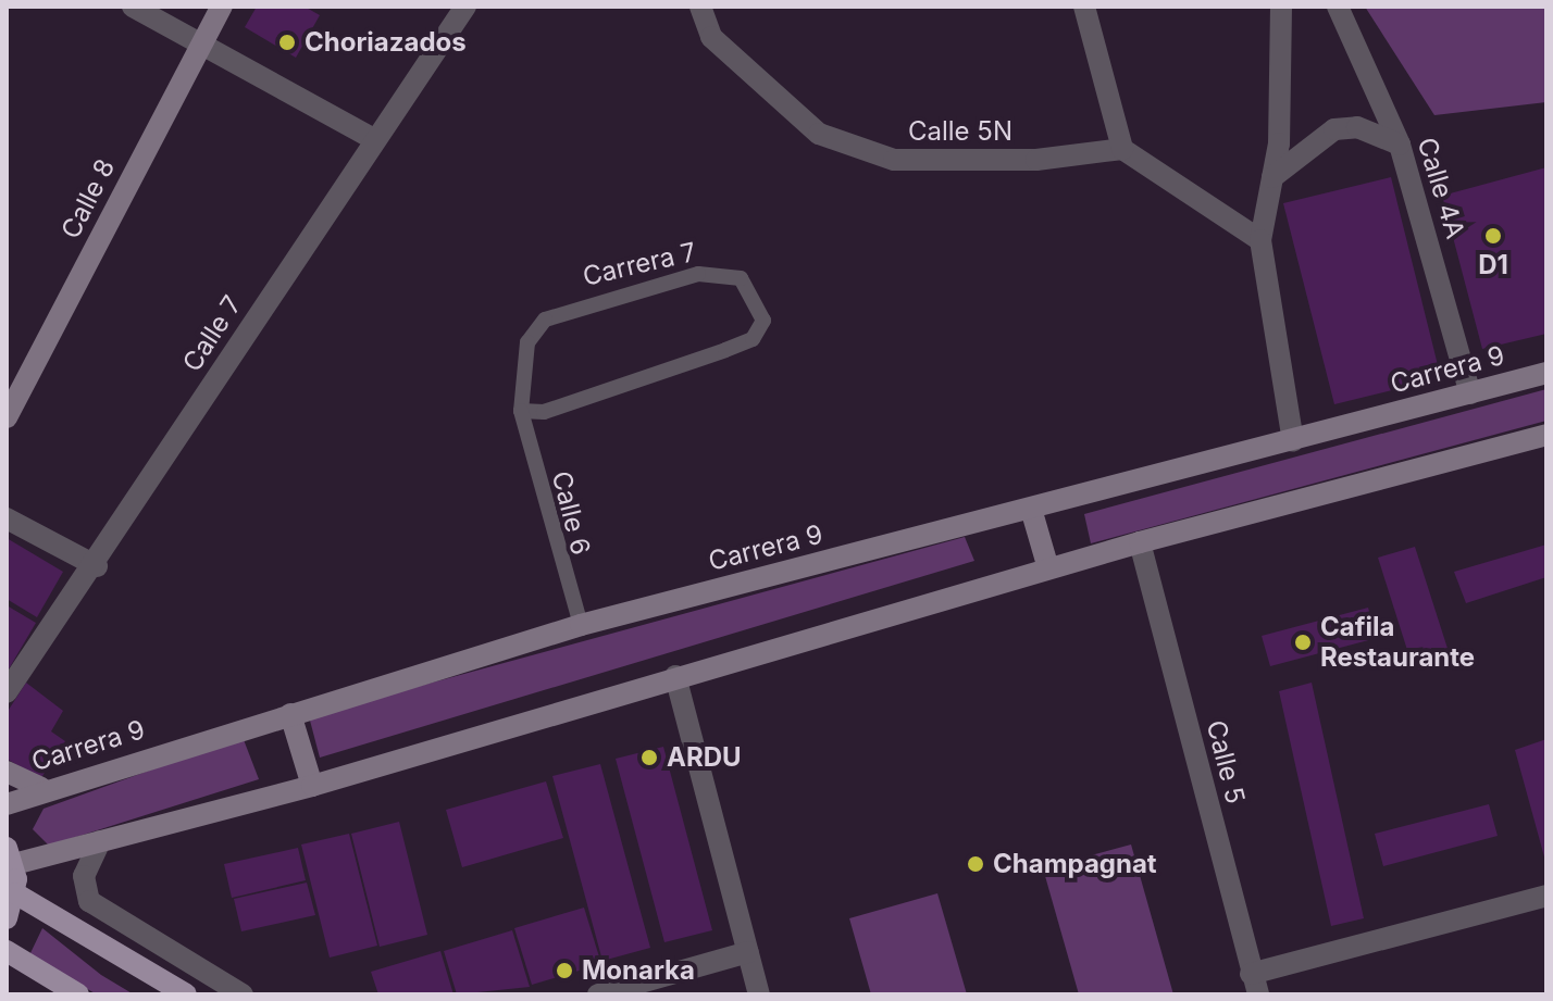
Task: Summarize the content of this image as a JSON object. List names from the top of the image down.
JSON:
{
  "streets": {
    "main road": ["Calle 8", "Carrera 9"],
    "street": [
      "Calle 5N",
      "Calle 4A",
      "Calle 7",
      "Calle 5"
    ],
    "lane": ["Carrera 7", "Calle 6"]
  },
  "crossings": [
    ["Calle 4A", "Carrera 9"],
    ["Carrera 7", "Calle 6"],
    ["Carrera 9", "Calle 6"]
  ],
  "places": [
    "Choriazados",
    "D1",
    "Cafila Restaurante",
    "ARDU",
    "Champagnat",
    "Monarka"
  ]
}
